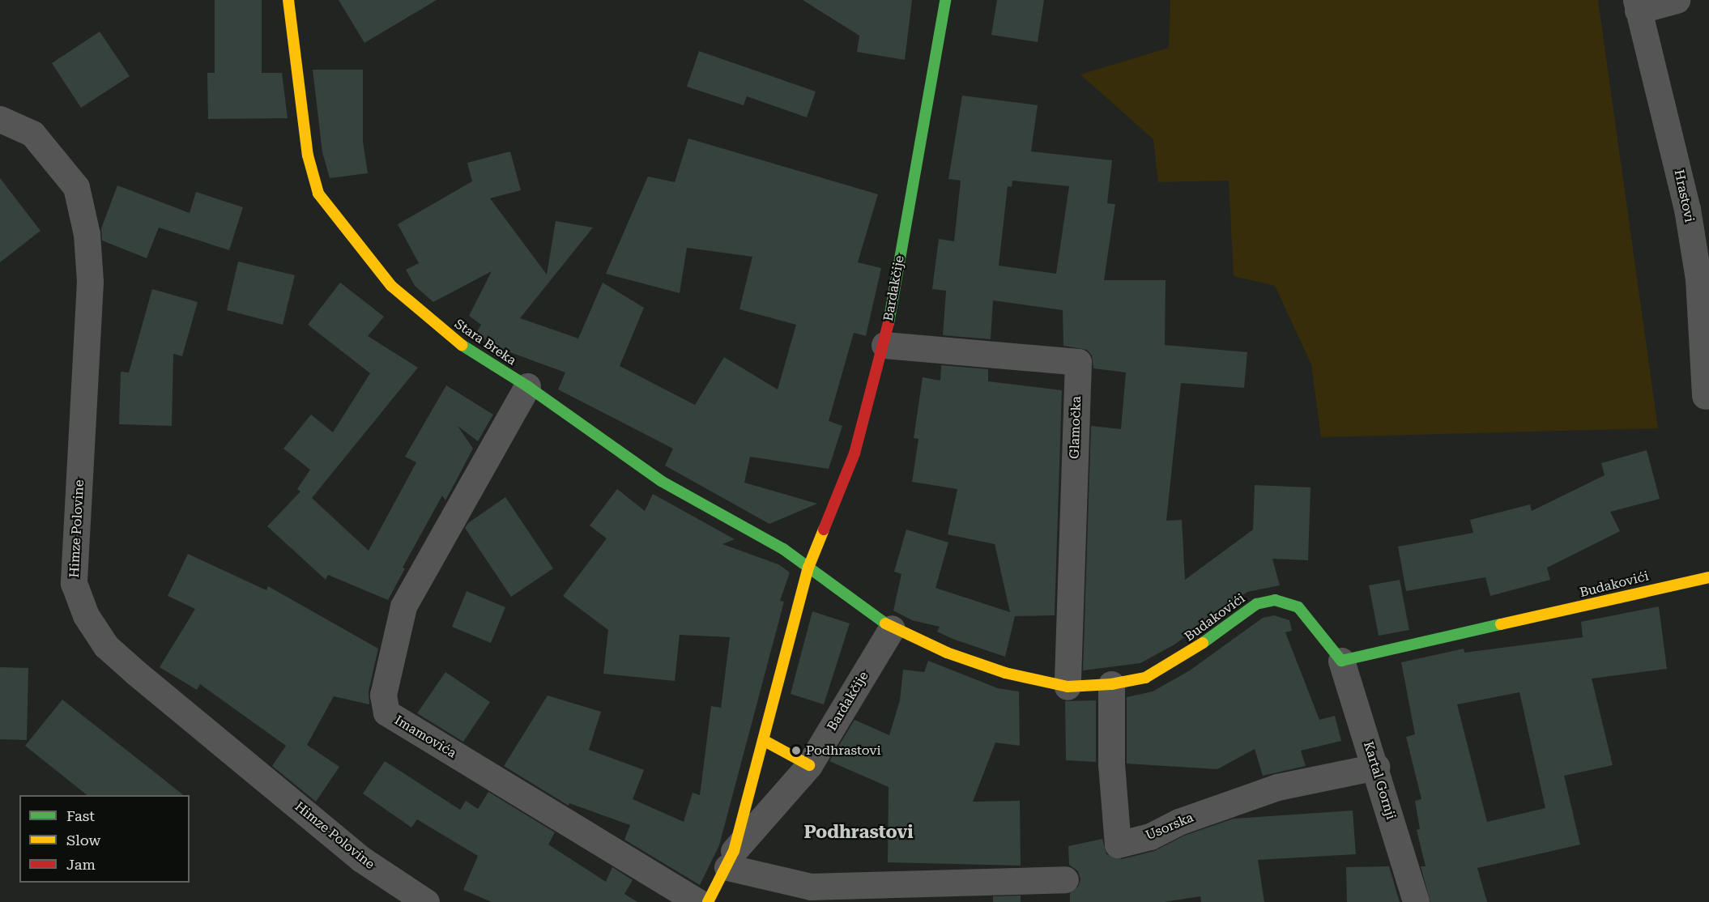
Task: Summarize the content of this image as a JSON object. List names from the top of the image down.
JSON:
{
  "streets": {
    "street": [
      "Hrastovi",
      "Bardakčije",
      "Stara Breka",
      "Glamočka",
      "Himze Polovine",
      "Budakovići",
      "Imamovića",
      "Kartal Gornji",
      "Usorska"
    ]
  },
  "crossings": [
    ["Bardakčije", "Stara Breka"],
    ["Bardakčije", "Glamočka"],
    ["Bardakčije", "Budakovići"],
    ["Stara Breka", "Imamovića"],
    ["Glamočka", "Budakovići"],
    ["Budakovići", "Kartal Gornji"],
    ["Budakovići", "Usorska"],
    ["Kartal Gornji", "Usorska"]
  ],
  "districts": ["Podhrastovi"],
  "places": ["Podhrastovi"],
  "legend": ["Fast", "Slow", "Jam"]
}
